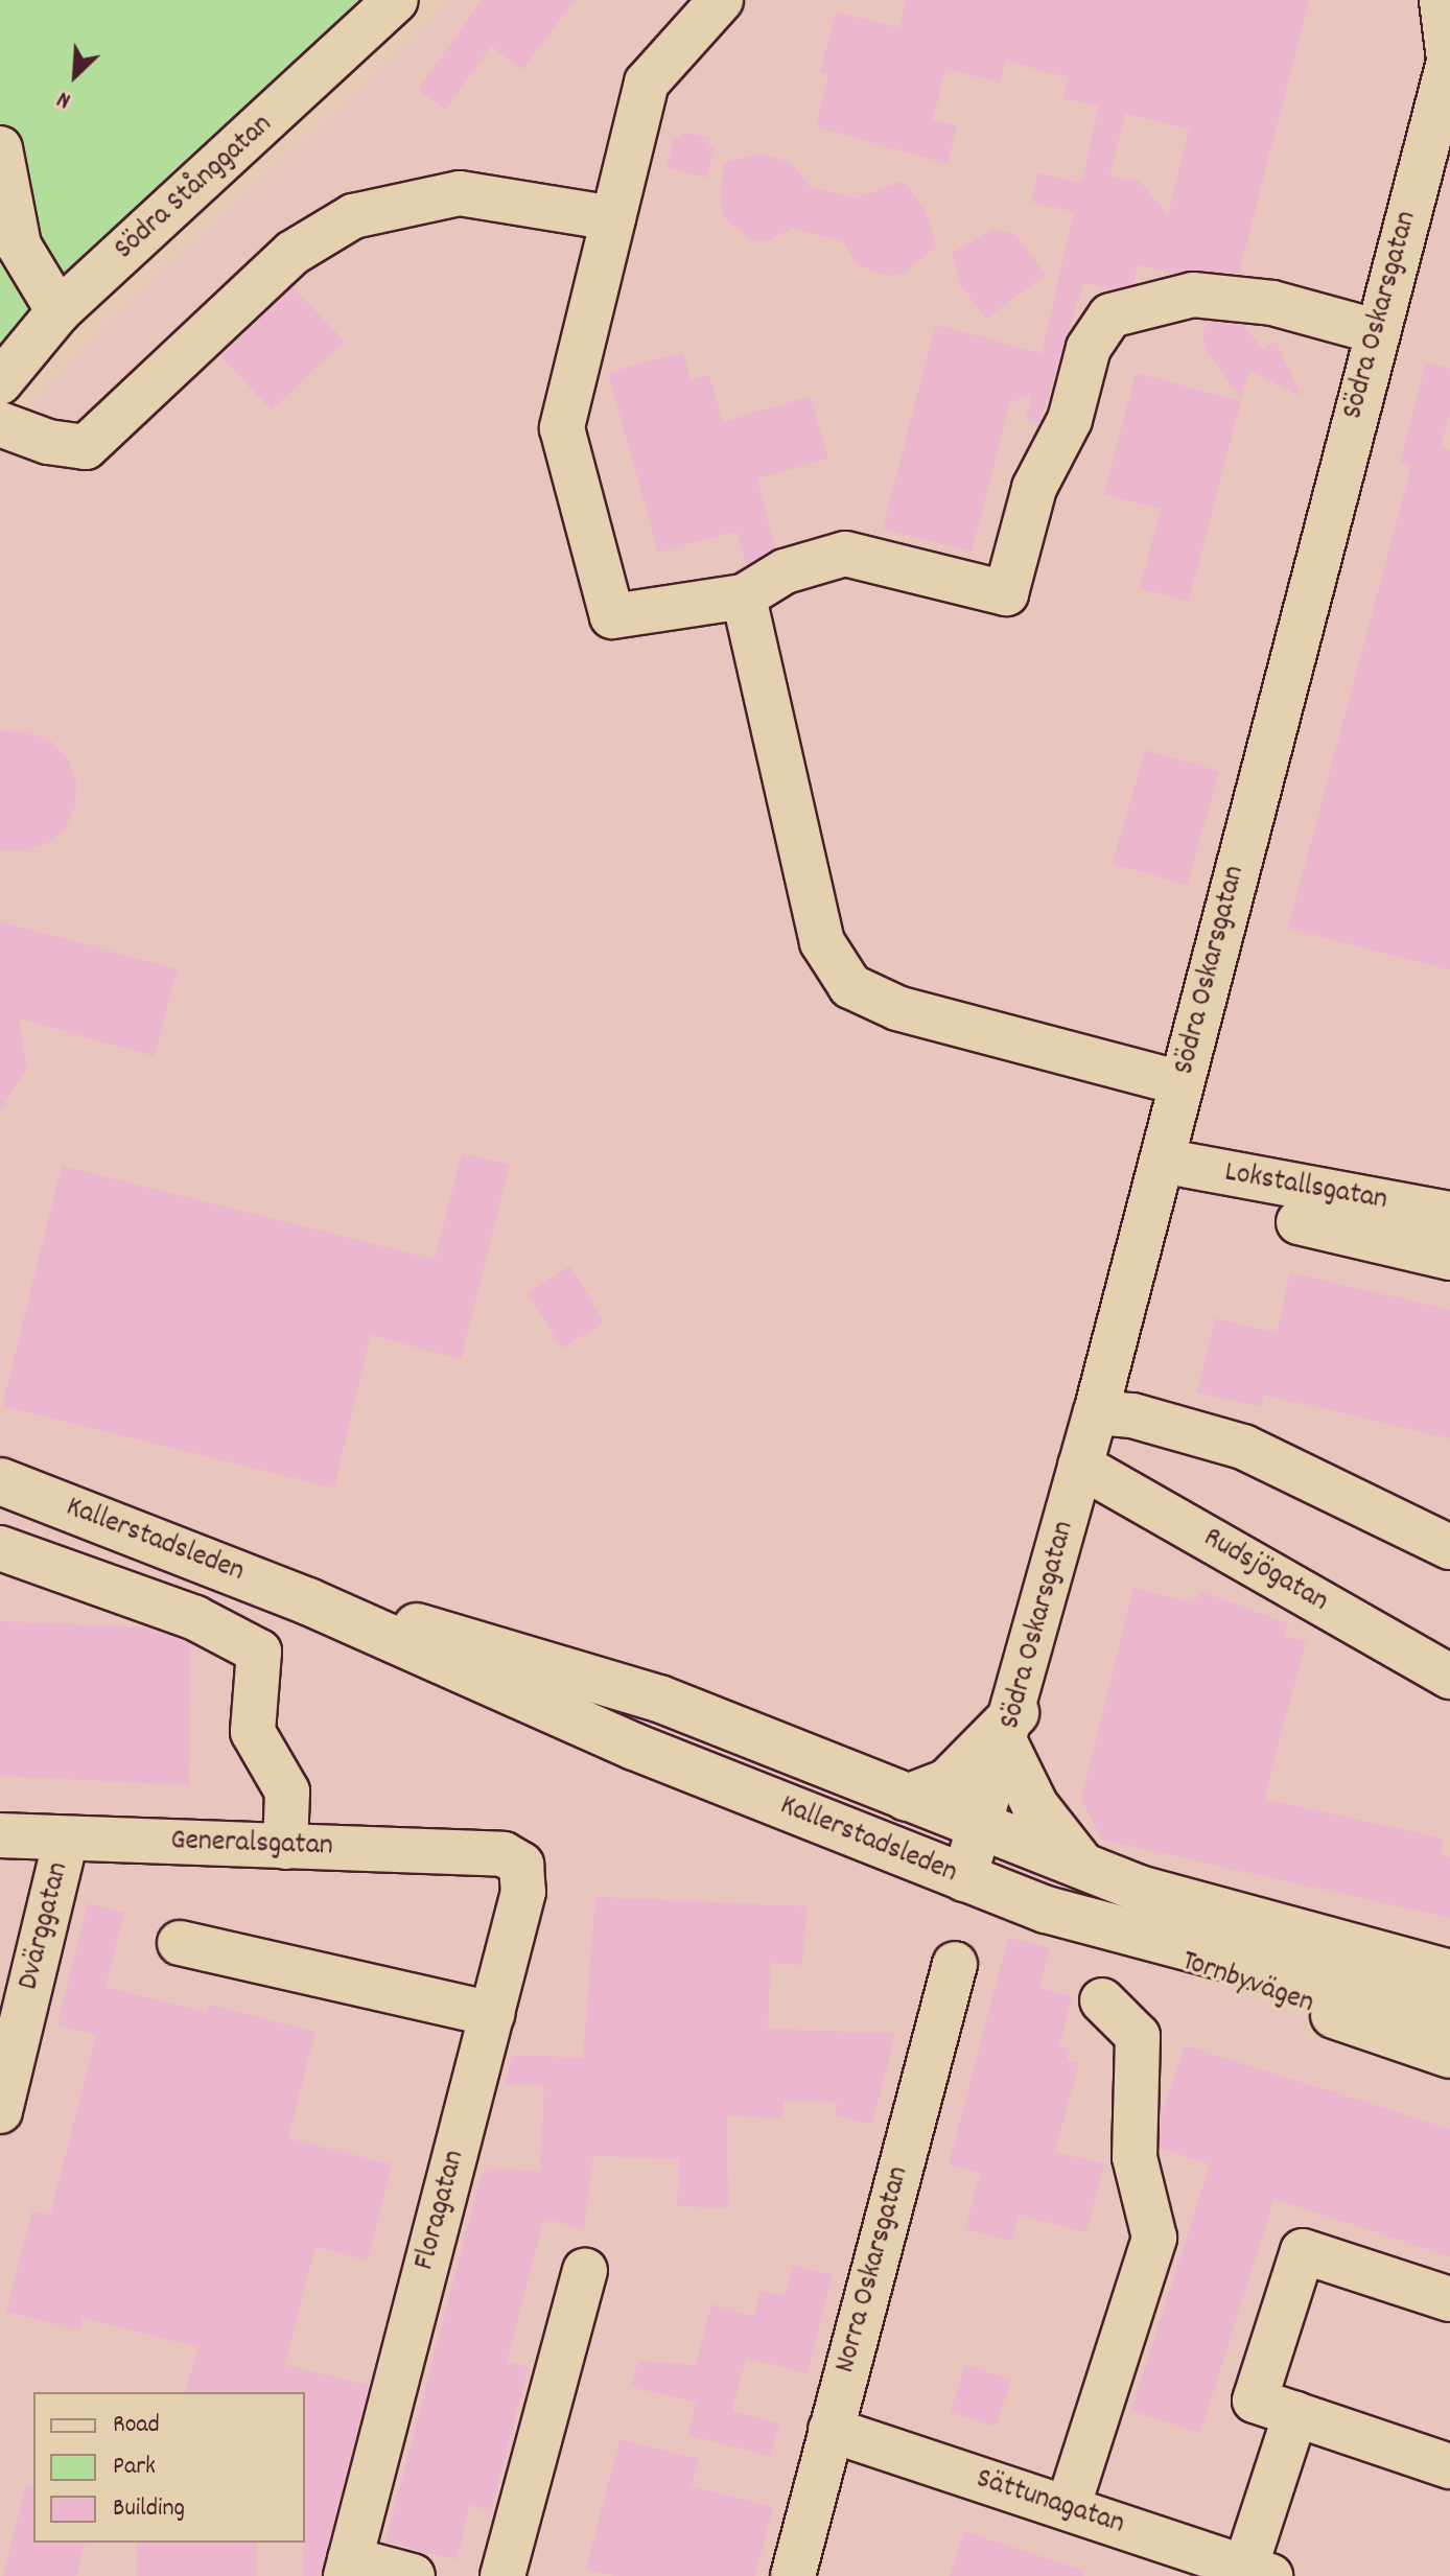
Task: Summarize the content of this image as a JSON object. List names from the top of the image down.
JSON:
{
  "streets": {
    "main road": ["Kallerstadsleden", "Tornbyvägen"],
    "street": [
      "Södra Stånggatan",
      "Södra Oskarsgatan",
      "Lokstallsgatan",
      "Rudsjögatan",
      "Generalsgatan",
      "Dvärggatan",
      "Floragatan",
      "Norra Oskarsgatan",
      "Sättunagatan"
    ]
  },
  "crossings": [
    ["Södra Oskarsgatan", "Lokstallsgatan"],
    ["Södra Oskarsgatan", "Kallerstadsleden"],
    ["Södra Oskarsgatan", "Rudsjögatan"],
    ["Kallerstadsleden", "Tornbyvägen"],
    ["Generalsgatan", "Dvärggatan"],
    ["Generalsgatan", "Floragatan"],
    ["Norra Oskarsgatan", "Sättunagatan"]
  ],
  "legend": ["Road", "Park", "Building"],
  "north": "bottom left"
}
